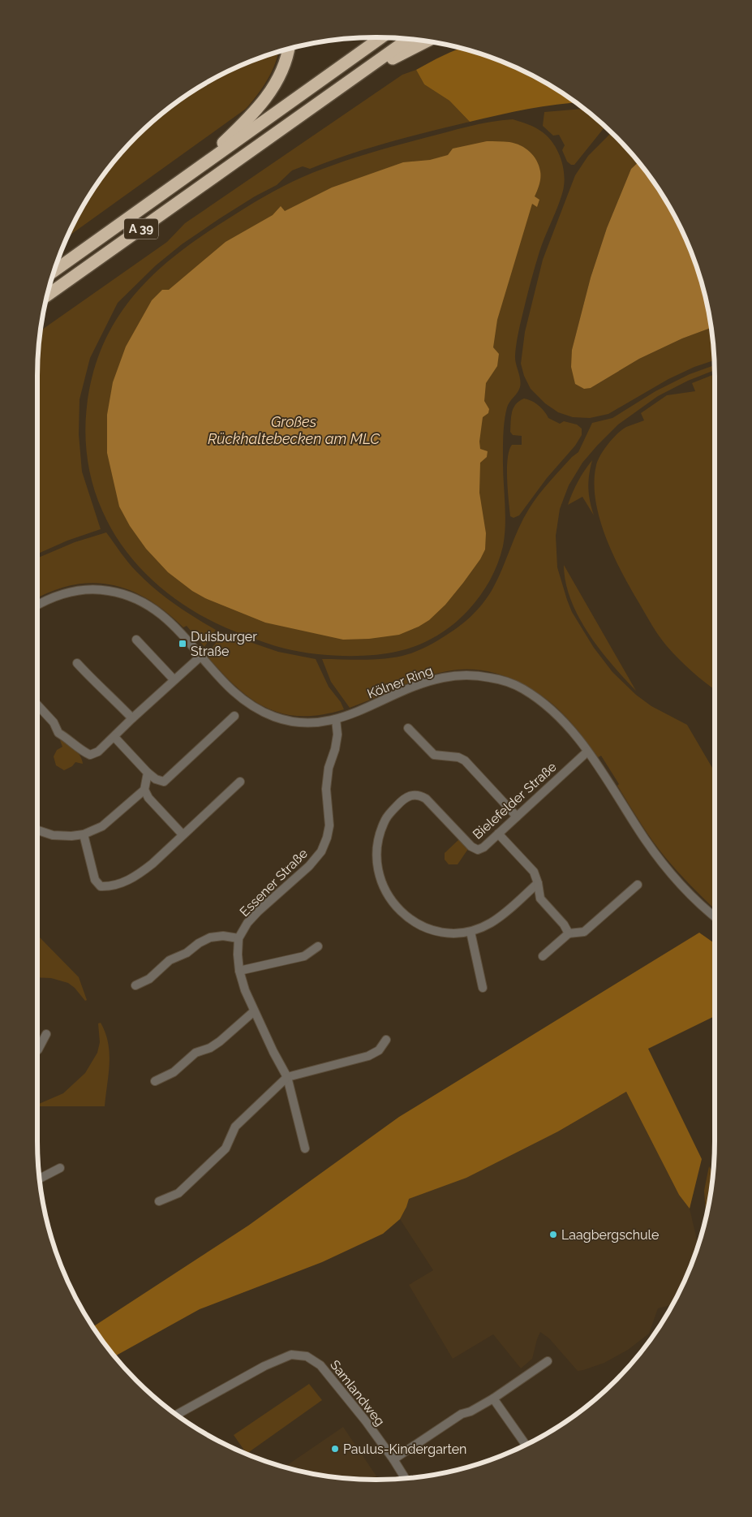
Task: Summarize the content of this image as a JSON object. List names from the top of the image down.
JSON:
{
  "streets": {
    "highway": ["A 39"],
    "street": [
      "Kölner Ring",
      "Bielefelder Straße",
      "Essener Straße",
      "Samlandweg"
    ]
  },
  "crossings": [
    ["Kölner Ring", "Bielefelder Straße"],
    ["Kölner Ring", "Essener Straße"]
  ],
  "water": ["Großes Rückhaltebecken am MLC"],
  "places": {
    "transit": ["Duisburger Straße"],
    "other": ["Laagbergschule", "Paulus-Kindergarten"]
  }
}
